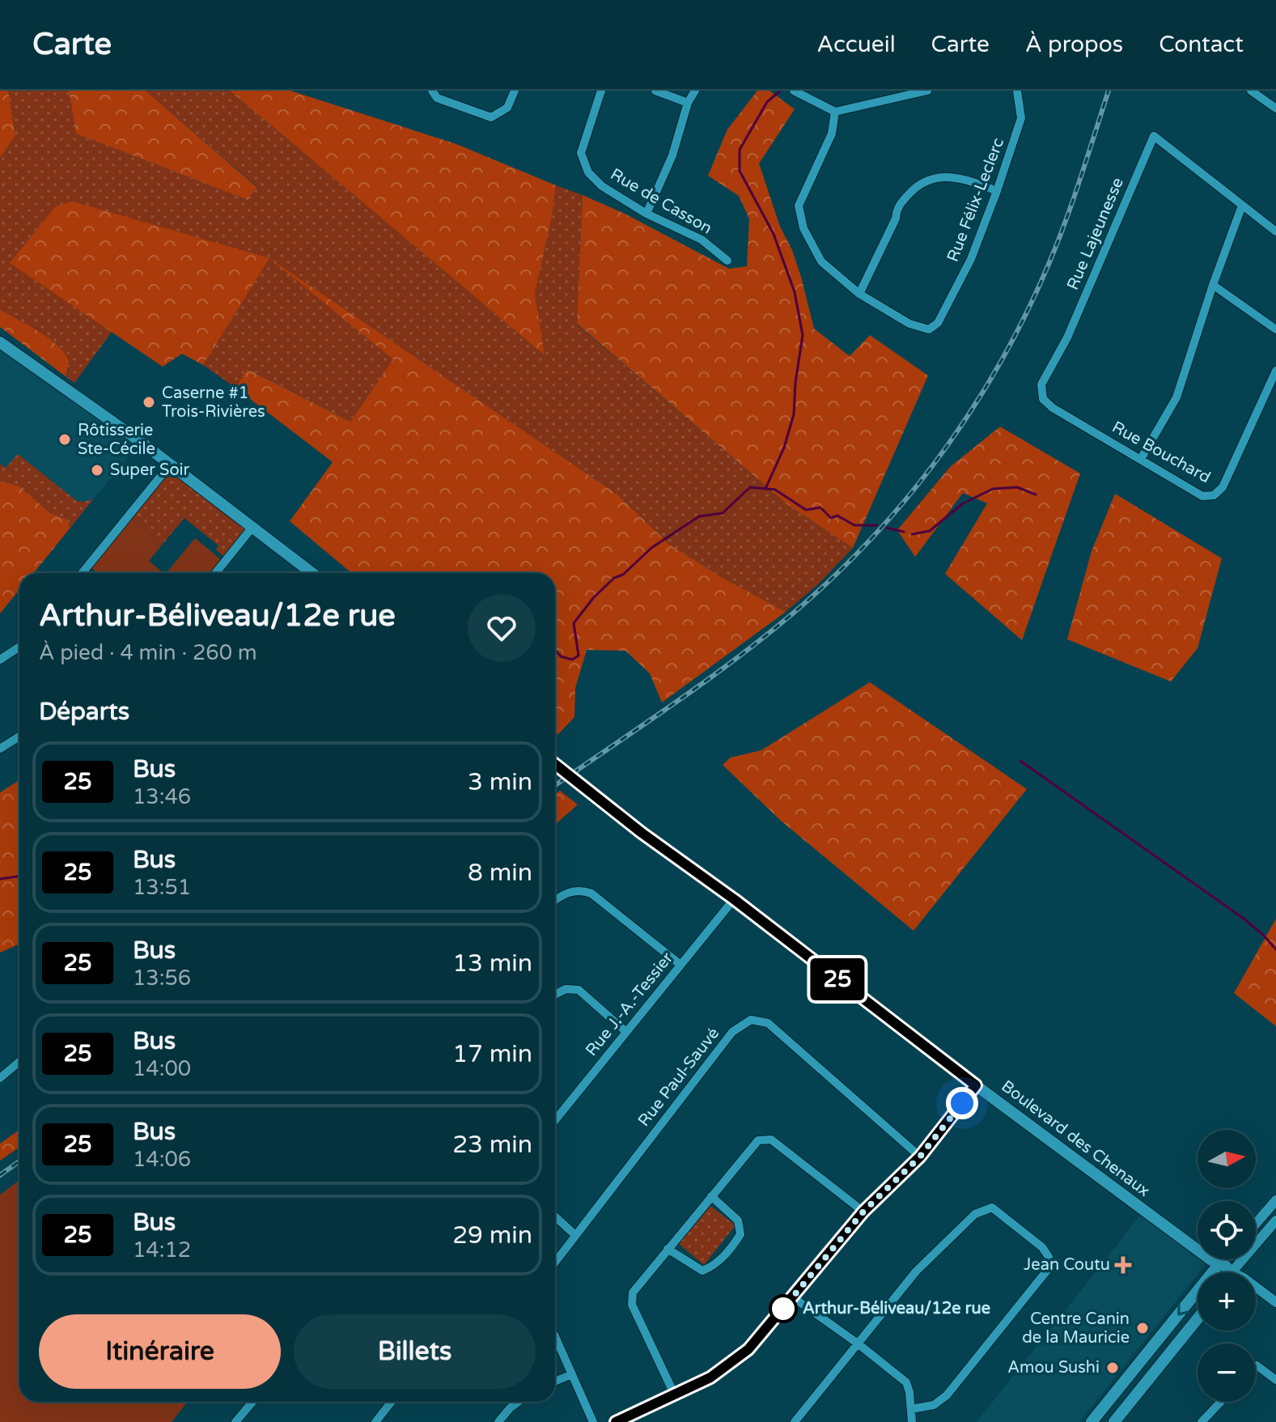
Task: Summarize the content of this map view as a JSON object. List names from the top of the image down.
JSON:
{
  "streets": {
    "main road": ["Boulevard des Chenaux"],
    "street": [
      "Rue Félix-Leclerc",
      "Rue de Casson",
      "Rue Lajeunesse",
      "Rue Bouchard",
      "Rue J.-A.-Tessier",
      "Rue Paul-Sauvé"
    ]
  },
  "crossings": [
    ["Rue Lajeunesse", "Rue Bouchard"],
    ["Rue J.-A.-Tessier", "Boulevard des Chenaux"]
  ],
  "places": {
    "other": [
      "Caserne #1 Trois-Rivières",
      "Rôtisserie Ste-Cécile",
      "Super Soir",
      "Arthur-Béliveau/12e rue",
      "Centre Canin de la Mauricie",
      "Amou Sushi"
    ],
    "health": ["Jean Coutu"]
  },
  "lines": ["bus line 25"],
  "north": "right",
  "page": {
    "header": "Carte",
    "nav": [
      "Accueil",
      "Carte",
      "À propos",
      "Contact"
    ],
    "on_map": "25",
    "heading": [
      ["Arthur-Béliveau/12e rue", "À pied · 4 min · 260 m"],
      "Départs"
    ],
    "list": [
      {
        "mark": "25",
        "name": "Bus",
        "note": "13:46",
        "value": "3 min"
      },
      {
        "mark": "25",
        "name": "Bus",
        "note": "13:51",
        "value": "8 min"
      },
      {
        "mark": "25",
        "name": "Bus",
        "note": "13:56",
        "value": "13 min"
      },
      {
        "mark": "25",
        "name": "Bus",
        "note": "14:00",
        "value": "17 min"
      },
      {
        "mark": "25",
        "name": "Bus",
        "note": "14:06",
        "value": "23 min"
      },
      {
        "mark": "25",
        "name": "Bus",
        "note": "14:12",
        "value": "29 min"
      }
    ],
    "map_buttons": ["+", "−"],
    "buttons": ["Itinéraire", "Billets"]
  }
}
